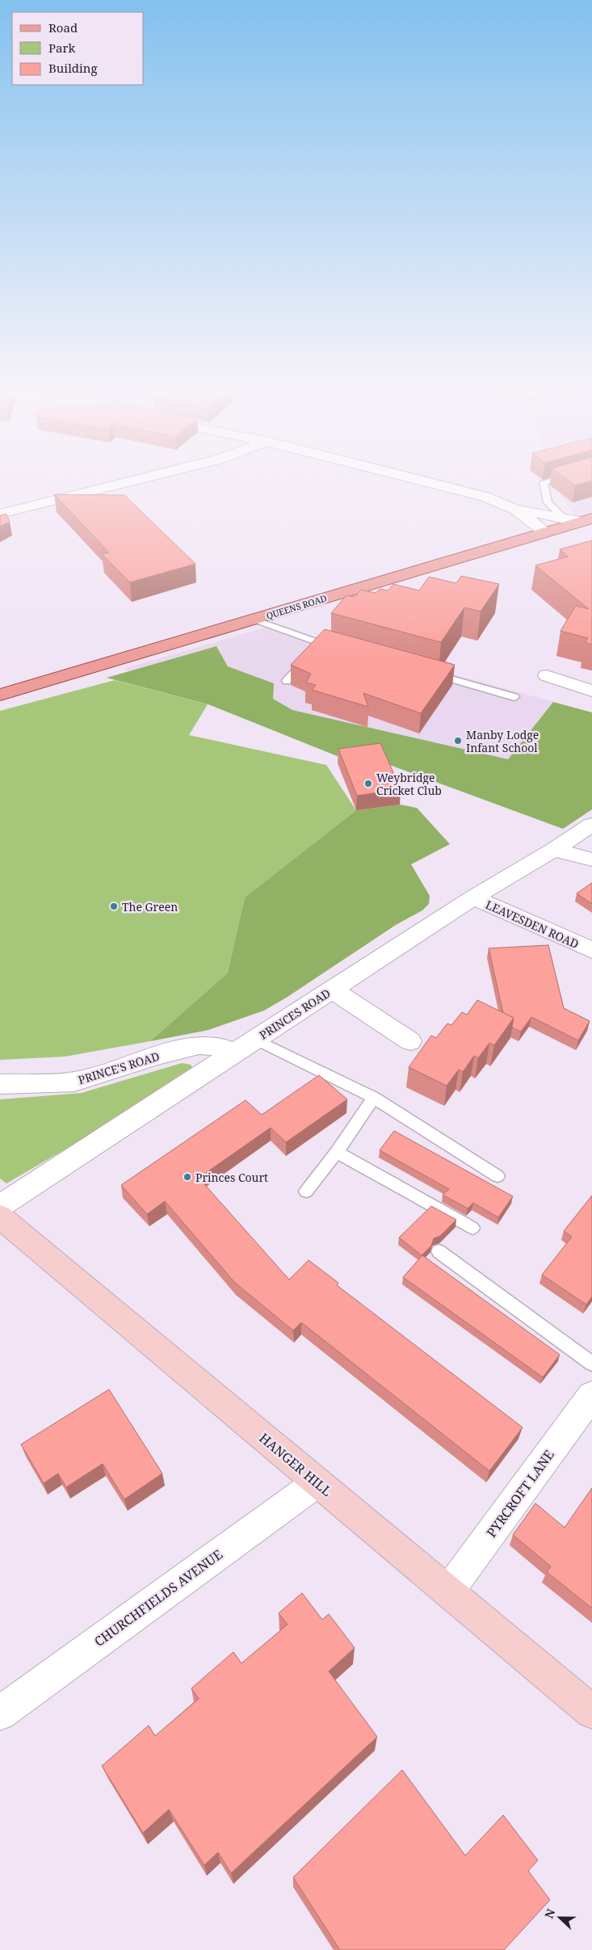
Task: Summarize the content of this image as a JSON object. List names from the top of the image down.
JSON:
{
  "streets": {
    "main road": ["QUEENS ROAD", "HANGER HILL"],
    "street": [
      "LEAVESDEN ROAD",
      "PRINCES ROAD",
      "PRINCE'S ROAD",
      "PYRCROFT LANE",
      "CHURCHFIELDS AVENUE"
    ]
  },
  "crossings": [
    ["LEAVESDEN ROAD", "PRINCES ROAD"],
    ["PRINCES ROAD", "PRINCE'S ROAD"],
    ["HANGER HILL", "PYRCROFT LANE"],
    ["HANGER HILL", "CHURCHFIELDS AVENUE"]
  ],
  "places": [
    "Manby Lodge Infant School",
    "Weybridge Cricket Club",
    "The Green",
    "Princes Court"
  ],
  "legend": ["Road", "Park", "Building"],
  "north": "left"
}
